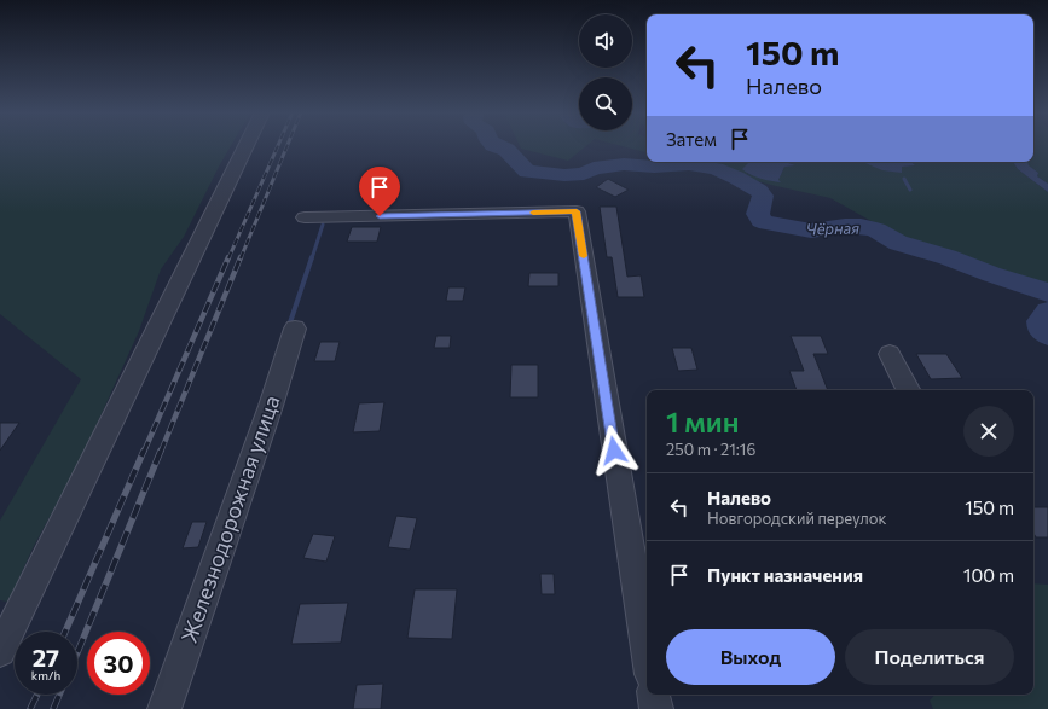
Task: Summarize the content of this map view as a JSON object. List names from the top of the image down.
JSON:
{
  "streets": {
    "street": ["Железнодорожная улица"]
  },
  "water": ["Чёрная"],
  "page": {
    "turn": ["150 m", "Налево"],
    "then": "Затем",
    "heading": ["1 мин", "250 m · 21:16"],
    "list": [
      {
        "name": "Налево",
        "note": "Новгородский переулок",
        "value": "150 m"
      },
      {
        "name": "Пункт назначения",
        "value": "100 m"
      }
    ],
    "buttons": ["Выход", "Поделиться"],
    "speed": "27 km/h",
    "limit": "30"
  }
}
